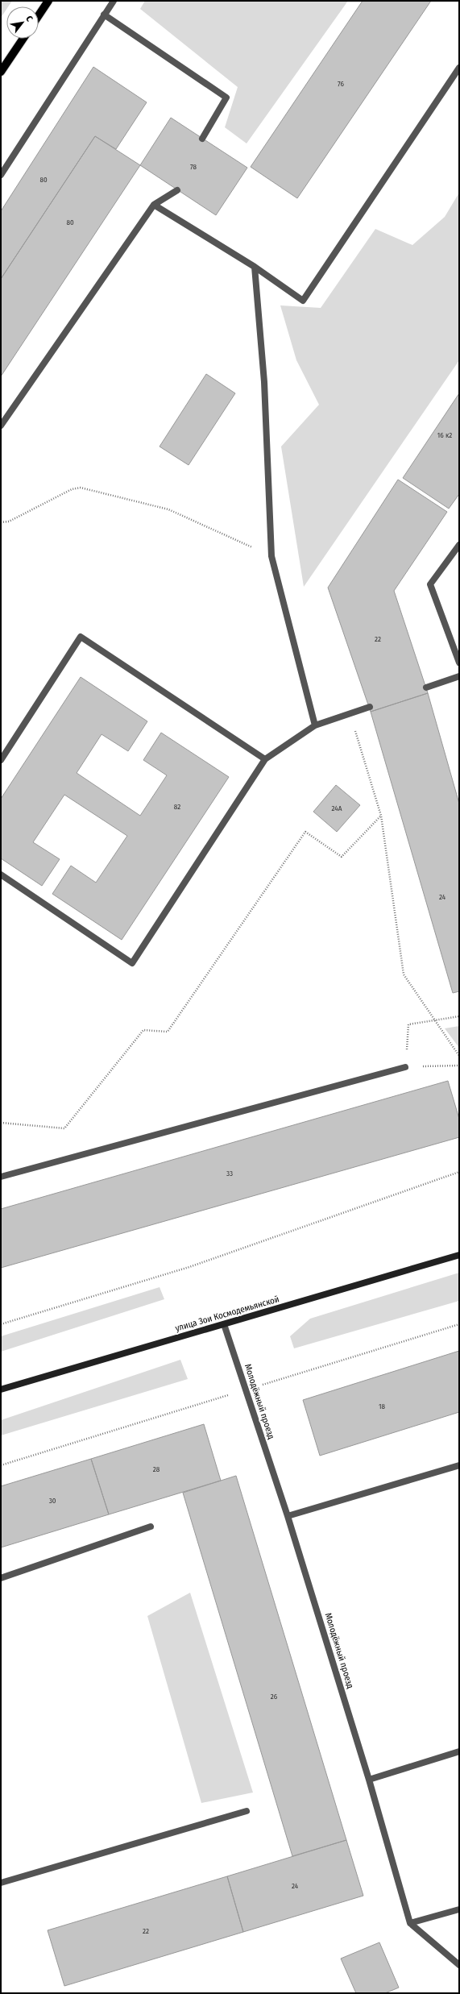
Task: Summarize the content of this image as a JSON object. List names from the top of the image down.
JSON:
{
  "streets": {
    "street": ["улица Зои Космодемьянской"],
    "lane": ["Молодёжный проезд"]
  },
  "crossings": [
    ["улица Зои Космодемьянской", "Молодёжный проезд"]
  ],
  "house_numbers": [
    "76",
    "78",
    "80",
    "80",
    "16 к2",
    "22",
    "82",
    "24А",
    "24",
    "33",
    "18",
    "28",
    "30",
    "26",
    "24",
    "22"
  ],
  "north": "top right"
}
